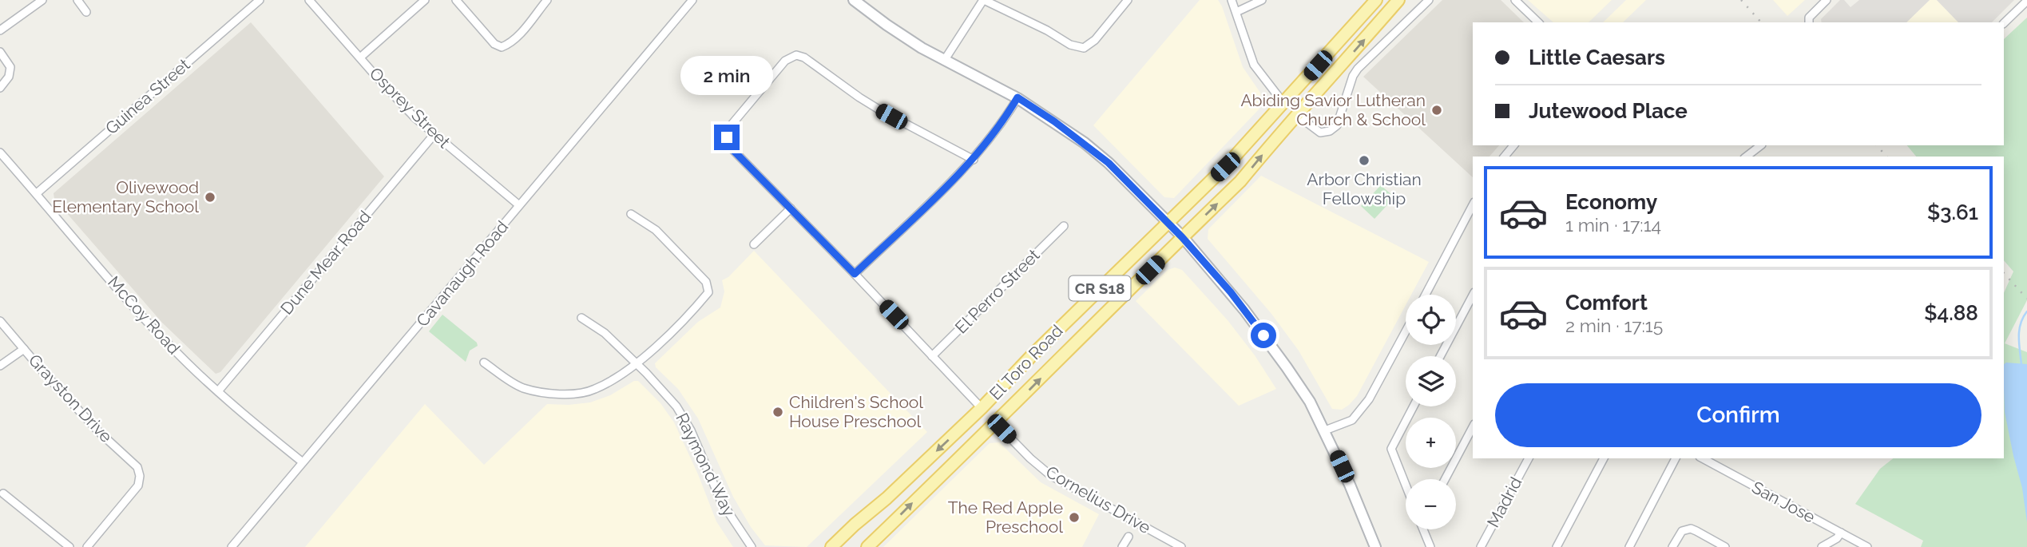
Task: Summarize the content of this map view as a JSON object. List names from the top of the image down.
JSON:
{
  "streets": {
    "main road": ["CR S18", "El Toro Road"],
    "street": [
      "Guinea Street",
      "Osprey Street",
      "Dune Mear Road",
      "Cavanaugh Road",
      "El Perro Street",
      "McCoy Road",
      "Grayston Drive",
      "Raymond Way",
      "Cornelius Drive",
      "Madrid",
      "San Jose"
    ]
  },
  "crossings": [
    ["Guinea Street", "McCoy Road"],
    ["Osprey Street", "Dune Mear Road"],
    ["Osprey Street", "Cavanaugh Road"],
    ["Dune Mear Road", "McCoy Road"],
    ["Cavanaugh Road", "McCoy Road"],
    ["El Toro Road", "Cornelius Drive"]
  ],
  "places": [
    "Abiding Savior Lutheran Church & School",
    "Arbor Christian Fellowship",
    "Olivewood Elementary School",
    "Children's School House Preschool",
    "The Red Apple Preschool"
  ],
  "page": {
    "banner": ["Little Caesars", "Jutewood Place"],
    "bubble": "2 min",
    "list": [
      {
        "name": "Economy",
        "note": "1 min · 17:14",
        "value": "$3.61"
      },
      {
        "name": "Comfort",
        "note": "2 min · 17:15",
        "value": "$4.88"
      }
    ],
    "map_buttons": ["+", "−"],
    "buttons": "Confirm"
  }
}
